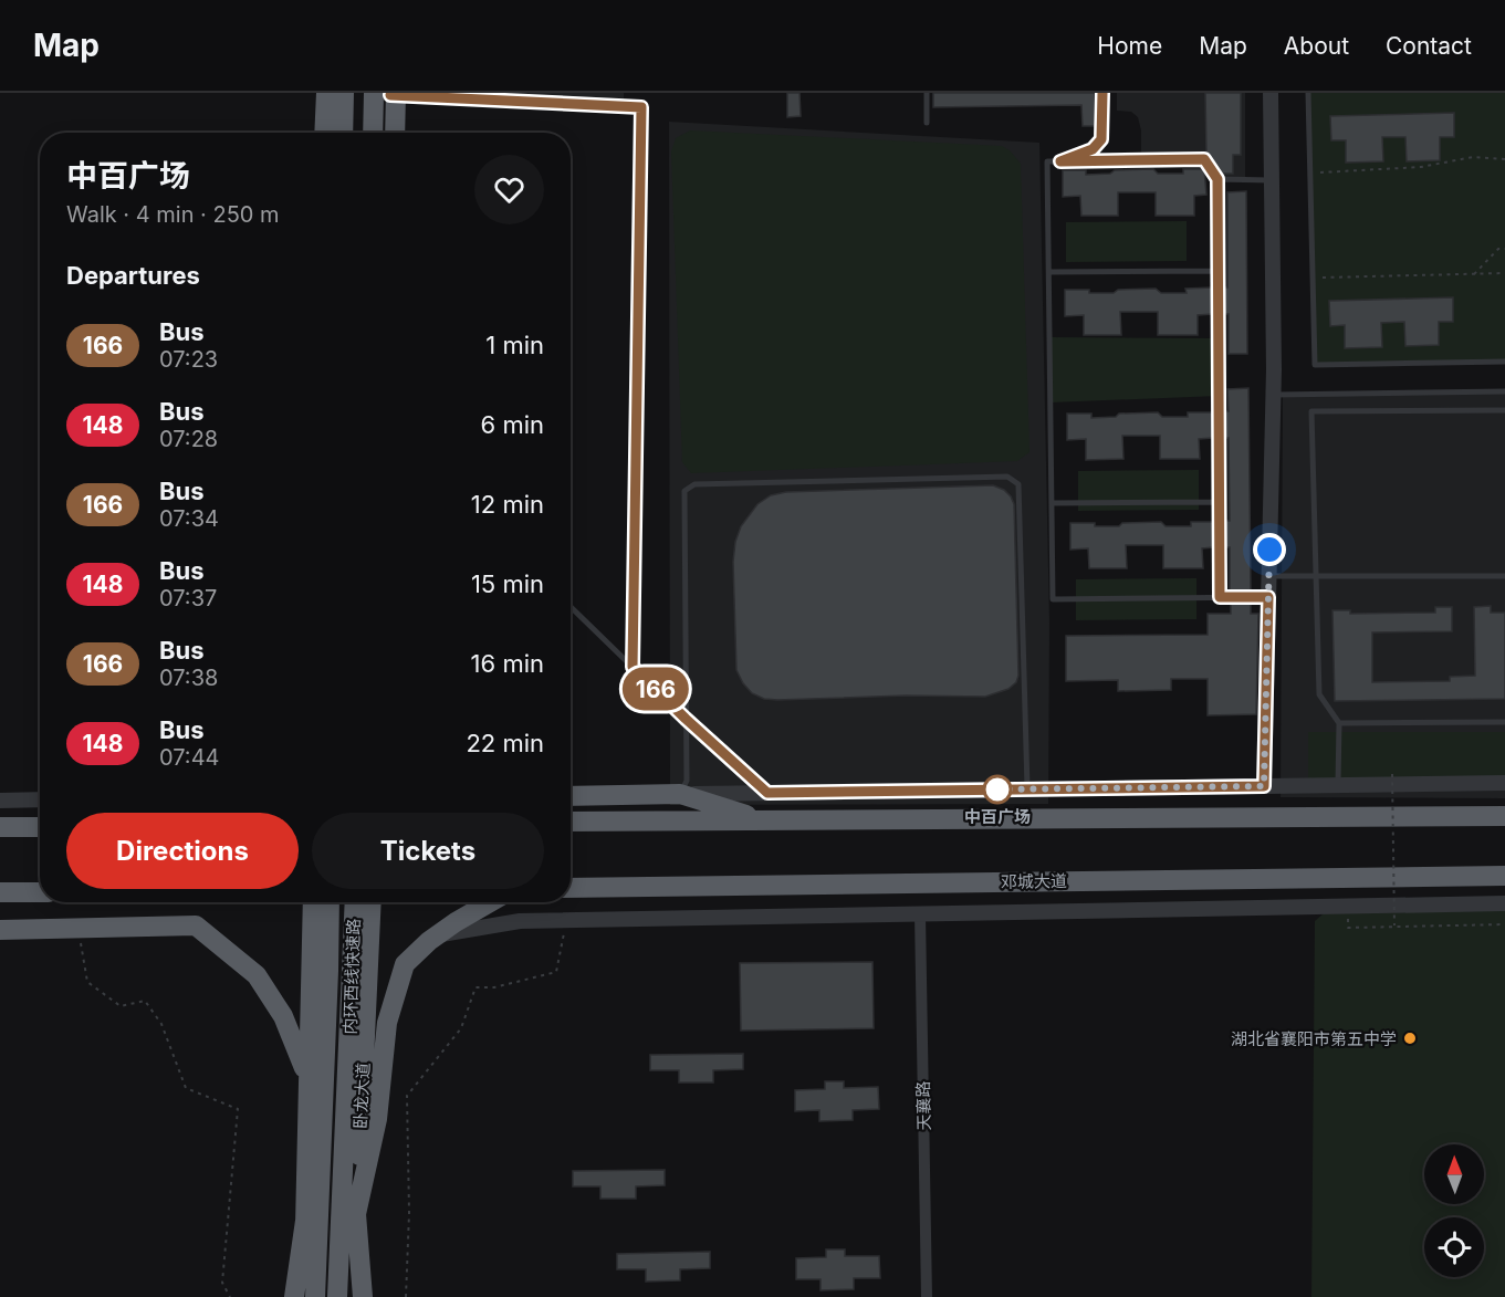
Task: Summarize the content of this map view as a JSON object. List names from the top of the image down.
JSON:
{
  "streets": {
    "highway": ["邓城大道", "内环西线快速路", "卧龙大道"],
    "street": ["天襄路"]
  },
  "places": ["中百广场", "湖北省襄阳市第五中学"],
  "lines": ["bus line 166"],
  "north": "top",
  "page": {
    "header": "Map",
    "nav": [
      "Home",
      "Map",
      "About",
      "Contact"
    ],
    "on_map": "166",
    "heading": [
      ["中百广场", "Walk · 4 min · 250 m"],
      "Departures"
    ],
    "list": [
      {
        "mark": "166",
        "name": "Bus",
        "note": "07:23",
        "value": "1 min"
      },
      {
        "mark": "148",
        "name": "Bus",
        "note": "07:28",
        "value": "6 min"
      },
      {
        "mark": "166",
        "name": "Bus",
        "note": "07:34",
        "value": "12 min"
      },
      {
        "mark": "148",
        "name": "Bus",
        "note": "07:37",
        "value": "15 min"
      },
      {
        "mark": "166",
        "name": "Bus",
        "note": "07:38",
        "value": "16 min"
      },
      {
        "mark": "148",
        "name": "Bus",
        "note": "07:44",
        "value": "22 min"
      }
    ],
    "buttons": ["Directions", "Tickets"]
  }
}
